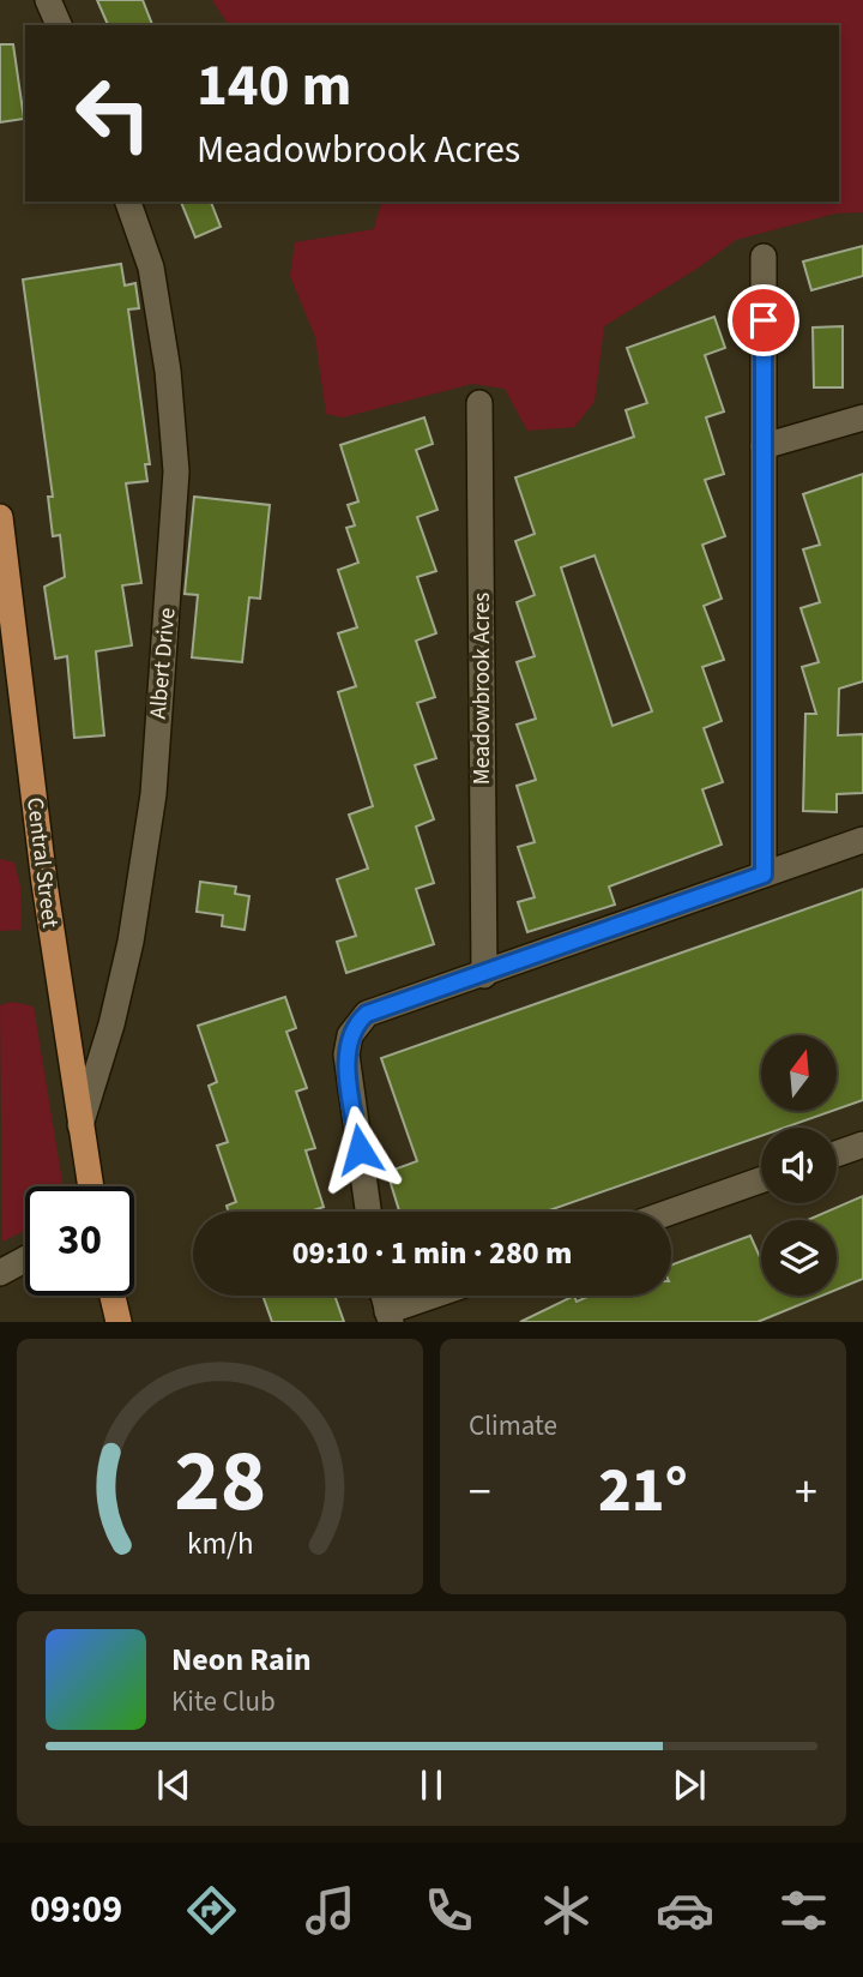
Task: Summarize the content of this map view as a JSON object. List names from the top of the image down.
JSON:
{
  "streets": {
    "main road": ["Central Street"],
    "street": ["Albert Drive", "Meadowbrook Acres"]
  },
  "crossings": [
    ["Albert Drive", "Central Street"]
  ],
  "north": "top",
  "page": {
    "turn": ["140 m", "Meadowbrook Acres"],
    "limit": "30",
    "trip": "09:10 · 1 min · 280 m",
    "tile": "Climate",
    "heat": ["−", "21°", "+"],
    "song": ["Neon Rain", "Kite Club"],
    "tabs": "09:09",
    "gauge": ["28", "km/h"]
  }
}
